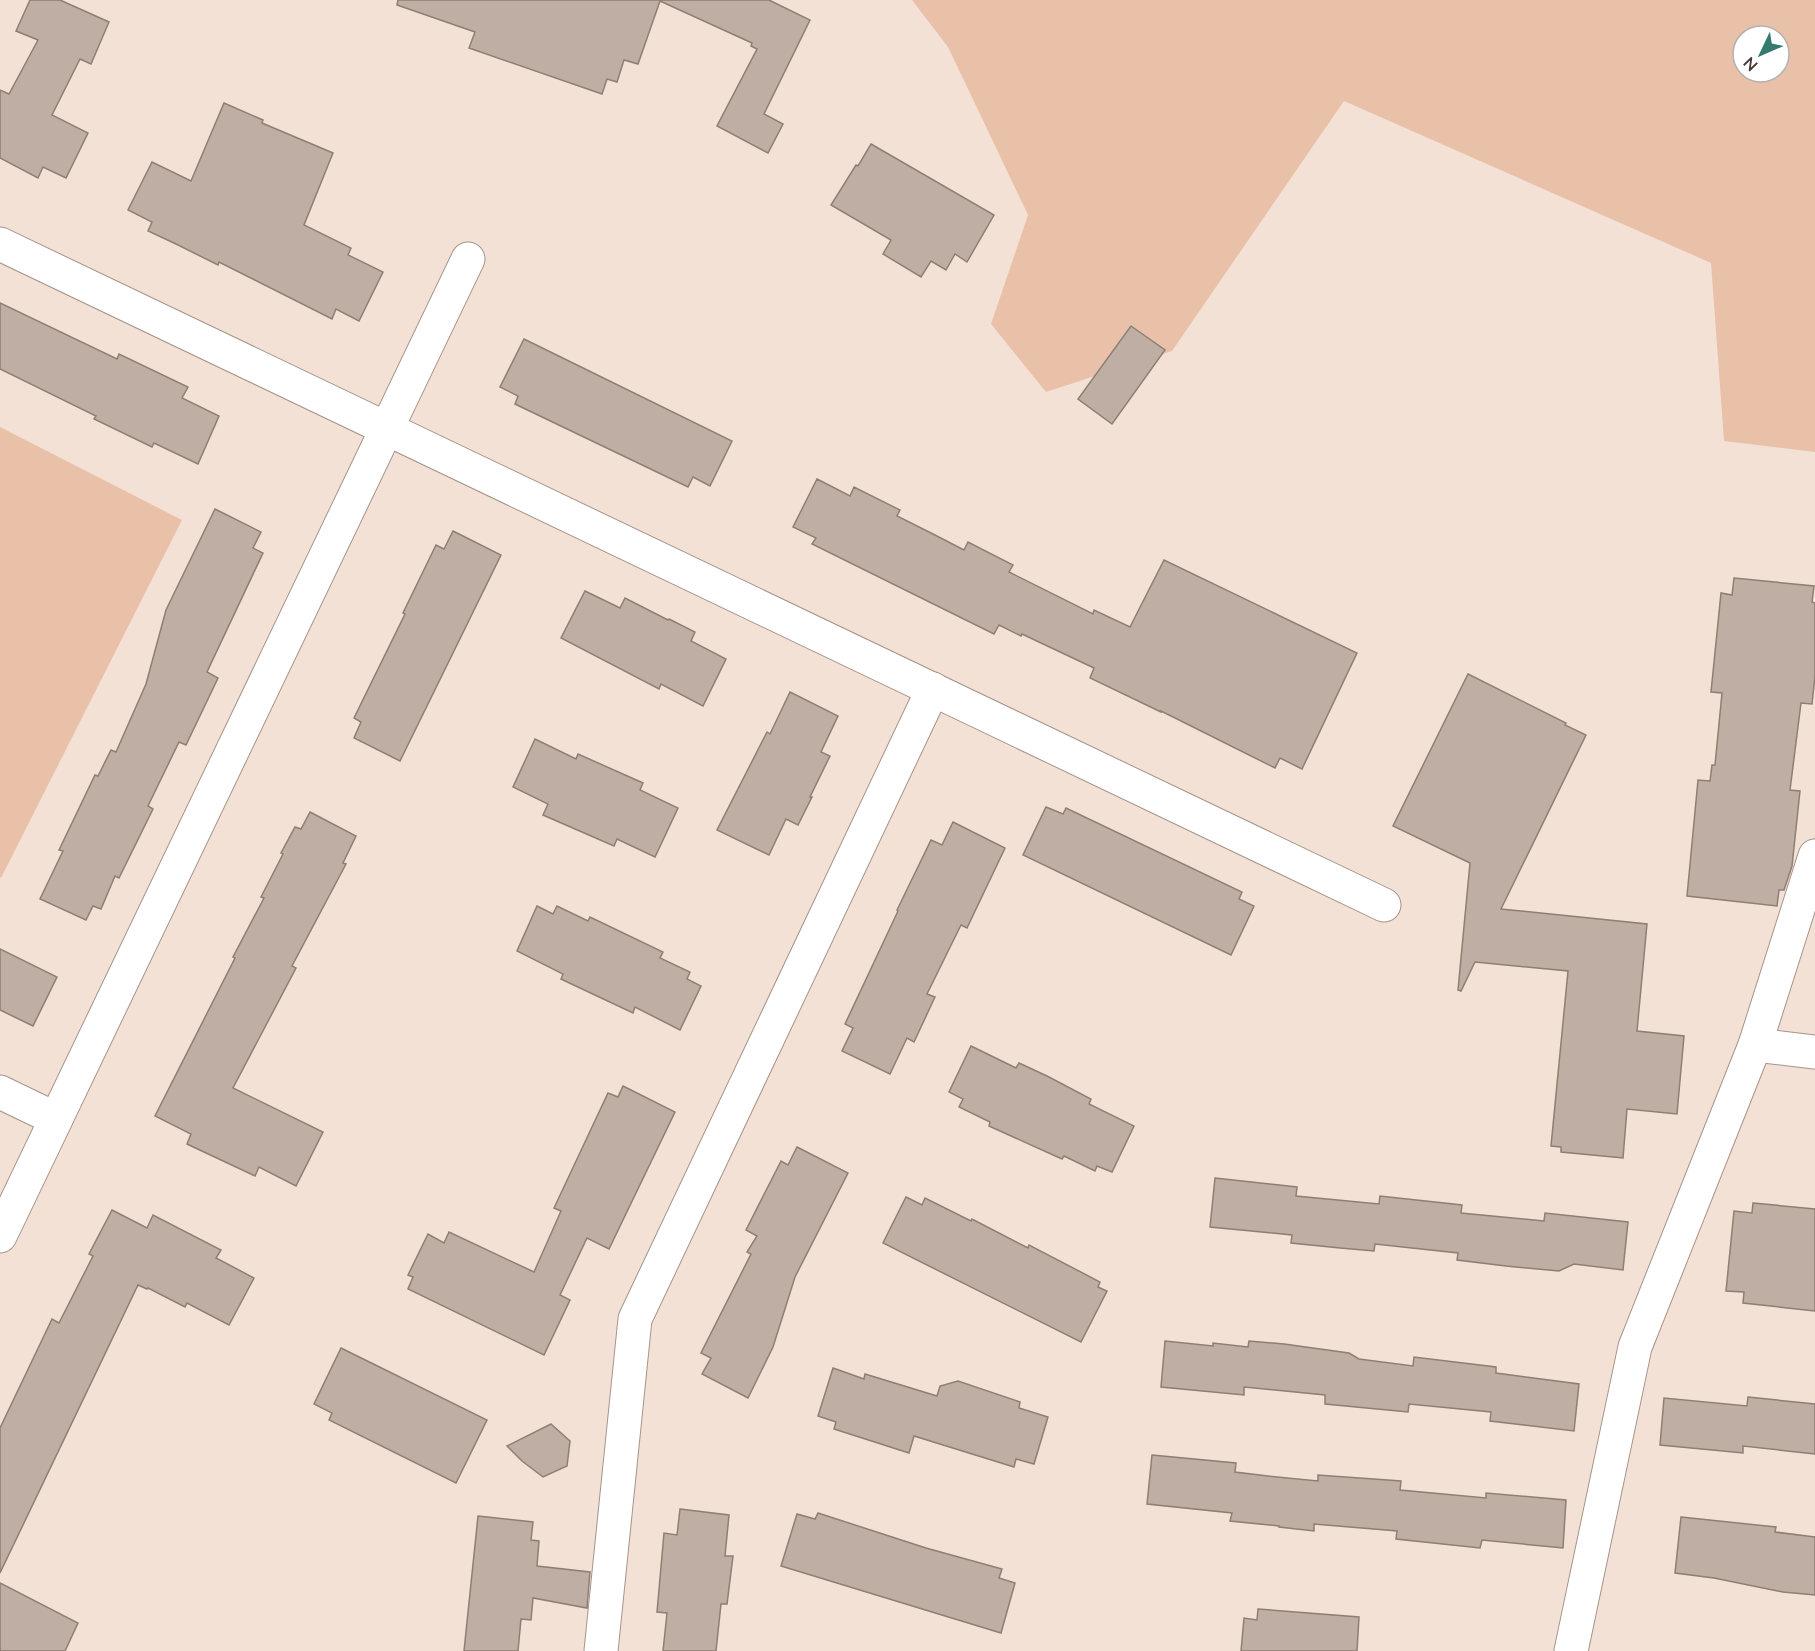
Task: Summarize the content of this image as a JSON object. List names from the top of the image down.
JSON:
{
  "north": "bottom left"
}
